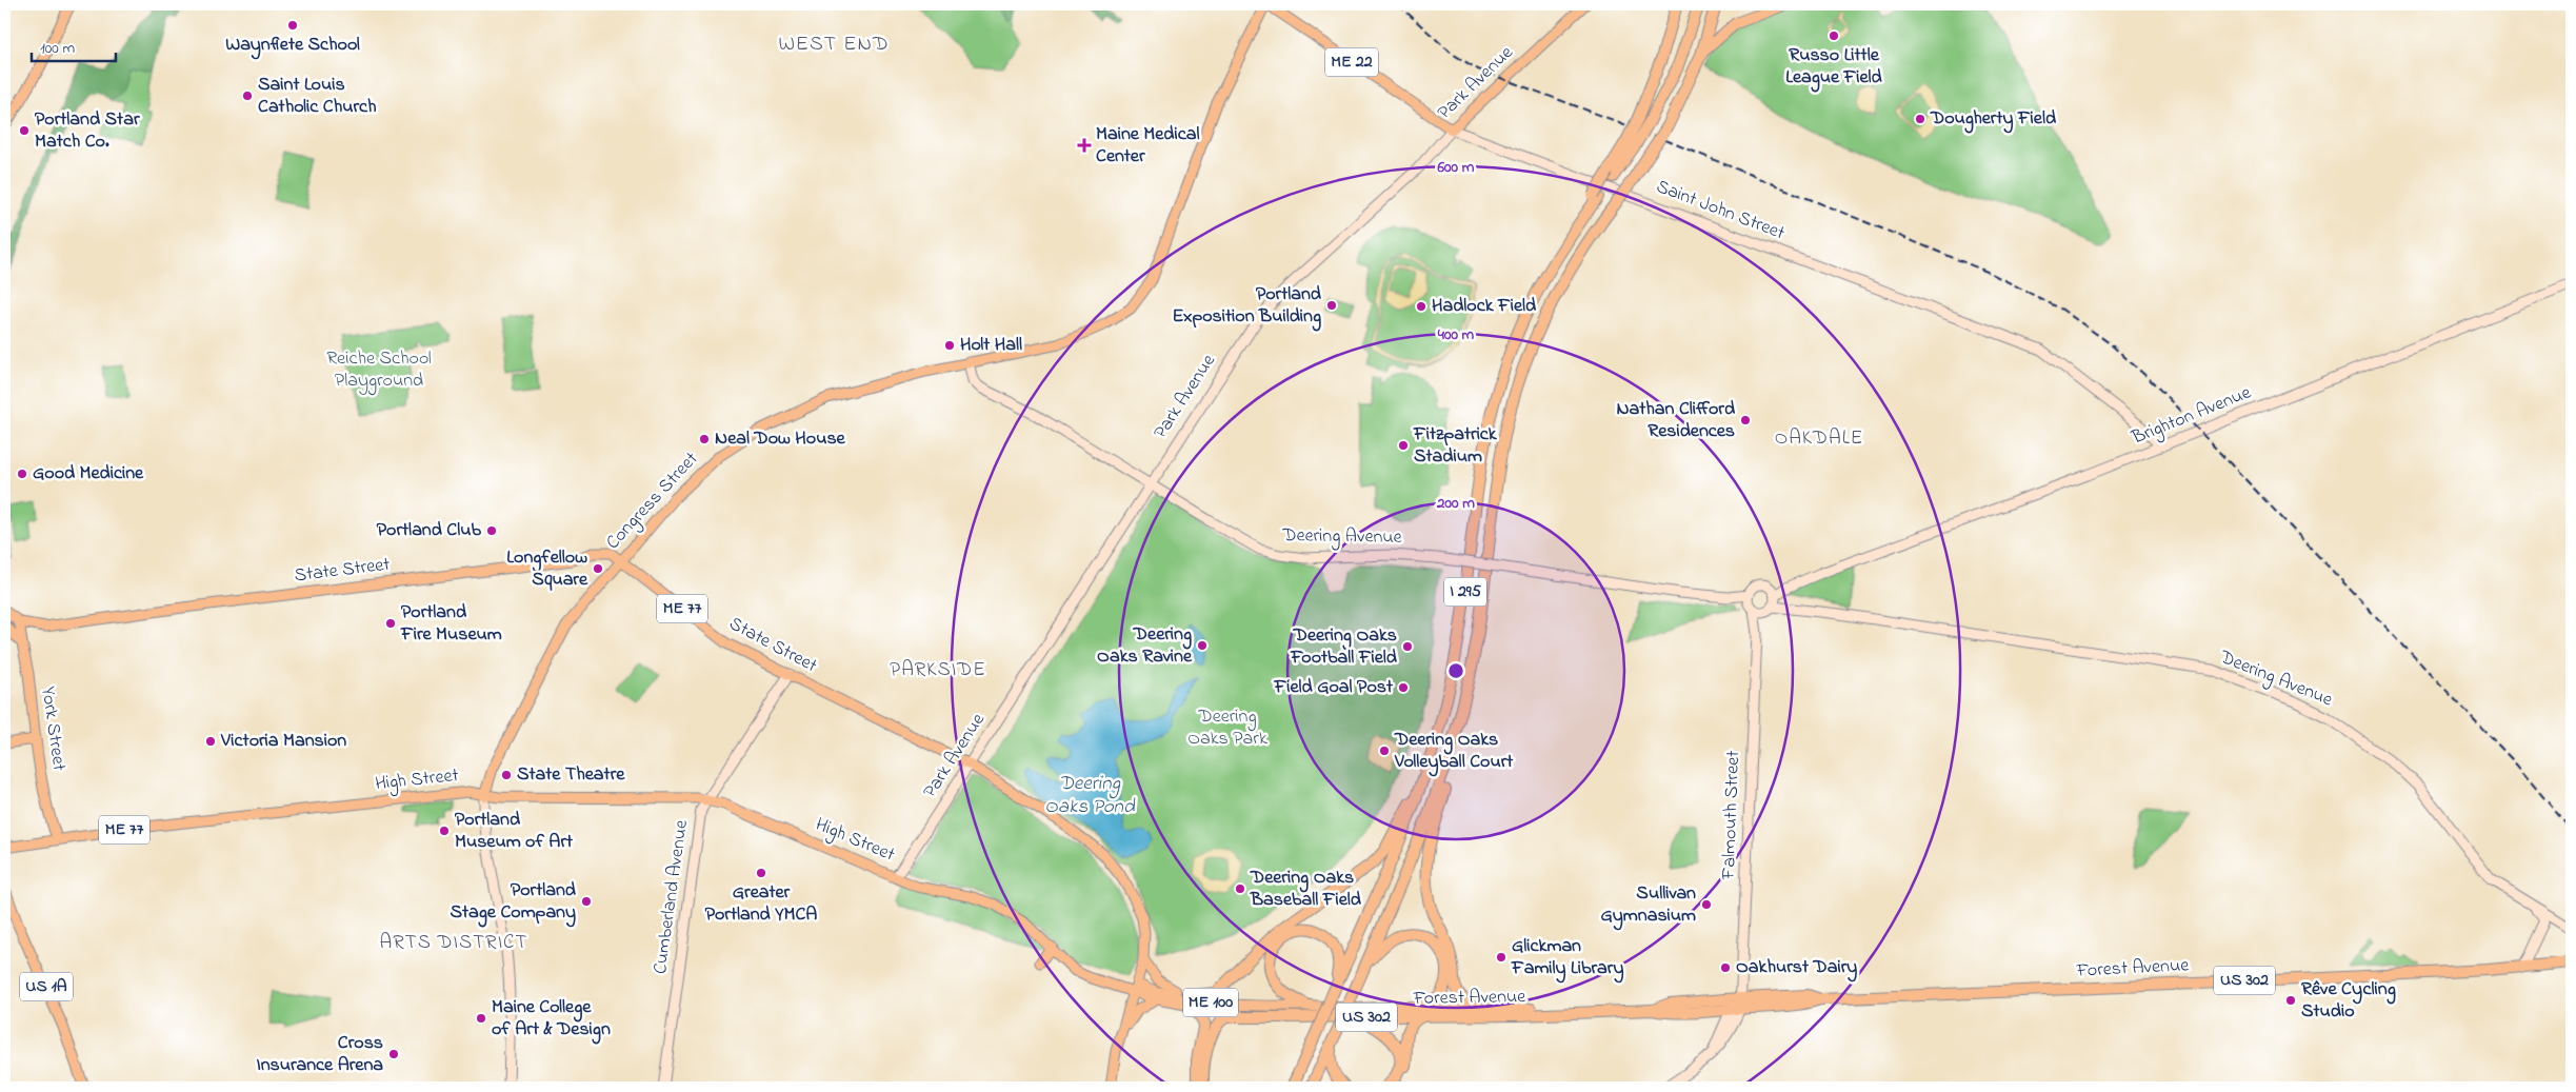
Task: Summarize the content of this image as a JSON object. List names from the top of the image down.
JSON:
{
  "streets": {
    "highway": ["I 295", "Forest Avenue", "US 302"],
    "main road": [
      "ME 22",
      "Park Avenue",
      "Saint John Street",
      "Brighton Avenue",
      "Congress Street",
      "Deering Avenue",
      "State Street",
      "ME 77",
      "York Street",
      "High Street",
      "Falmouth Street",
      "Cumberland Avenue",
      "US 1A",
      "ME 100"
    ]
  },
  "crossings": [
    ["Park Avenue", "Saint John Street"],
    ["Park Avenue", "Deering Avenue"],
    ["Park Avenue", "State Street"],
    ["Park Avenue", "High Street"],
    ["Saint John Street", "Brighton Avenue"],
    ["Saint John Street", "Congress Street"],
    ["Brighton Avenue", "Deering Avenue"],
    ["Brighton Avenue", "Falmouth Street"],
    ["Congress Street", "Deering Avenue"],
    ["Congress Street", "State Street"],
    ["Congress Street", "High Street"],
    ["Deering Avenue", "Falmouth Street"],
    ["State Street", "ME 77"],
    ["State Street", "York Street"],
    ["State Street", "Cumberland Avenue"],
    ["State Street", "Forest Avenue"],
    ["ME 77", "York Street"],
    ["York Street", "High Street"],
    ["High Street", "Cumberland Avenue"],
    ["High Street", "Forest Avenue"],
    ["Falmouth Street", "Forest Avenue"]
  ],
  "districts": [
    "WEST END",
    "OAKDALE",
    "PARKSIDE",
    "ARTS DISTRICT"
  ],
  "water": ["Deering Oaks Pond"],
  "parks": ["Reiche School Playground", "Deering Oaks Park"],
  "places": {
    "other": [
      "Waynflete School",
      "Russo Little League Field",
      "Saint Louis Catholic Church",
      "Dougherty Field",
      "Portland Star Match Co.",
      "Portland Exposition Building",
      "Hadlock Field",
      "Holt Hall",
      "Nathan Clifford Residences",
      "Neal Dow House",
      "Fitzpatrick Stadium",
      "Good Medicine",
      "Portland Club",
      "Longfellow Square",
      "Portland Fire Museum",
      "Deering Oaks Ravine",
      "Deering Oaks Football Field",
      "Field Goal Post",
      "Victoria Mansion",
      "Deering Oaks Volleyball Court",
      "State Theatre",
      "Portland Museum of Art",
      "Greater Portland YMCA",
      "Deering Oaks Baseball Field",
      "Portland Stage Company",
      "Sullivan Gymnasium",
      "Glickman Family Library",
      "Oakhurst Dairy",
      "Rêve Cycling Studio",
      "Maine College of Art & Design",
      "Cross Insurance Arena"
    ],
    "health": ["Maine Medical Center"]
  },
  "scale_bar": "100 m",
  "rings": ["600 m", "400 m", "200 m"]
}
